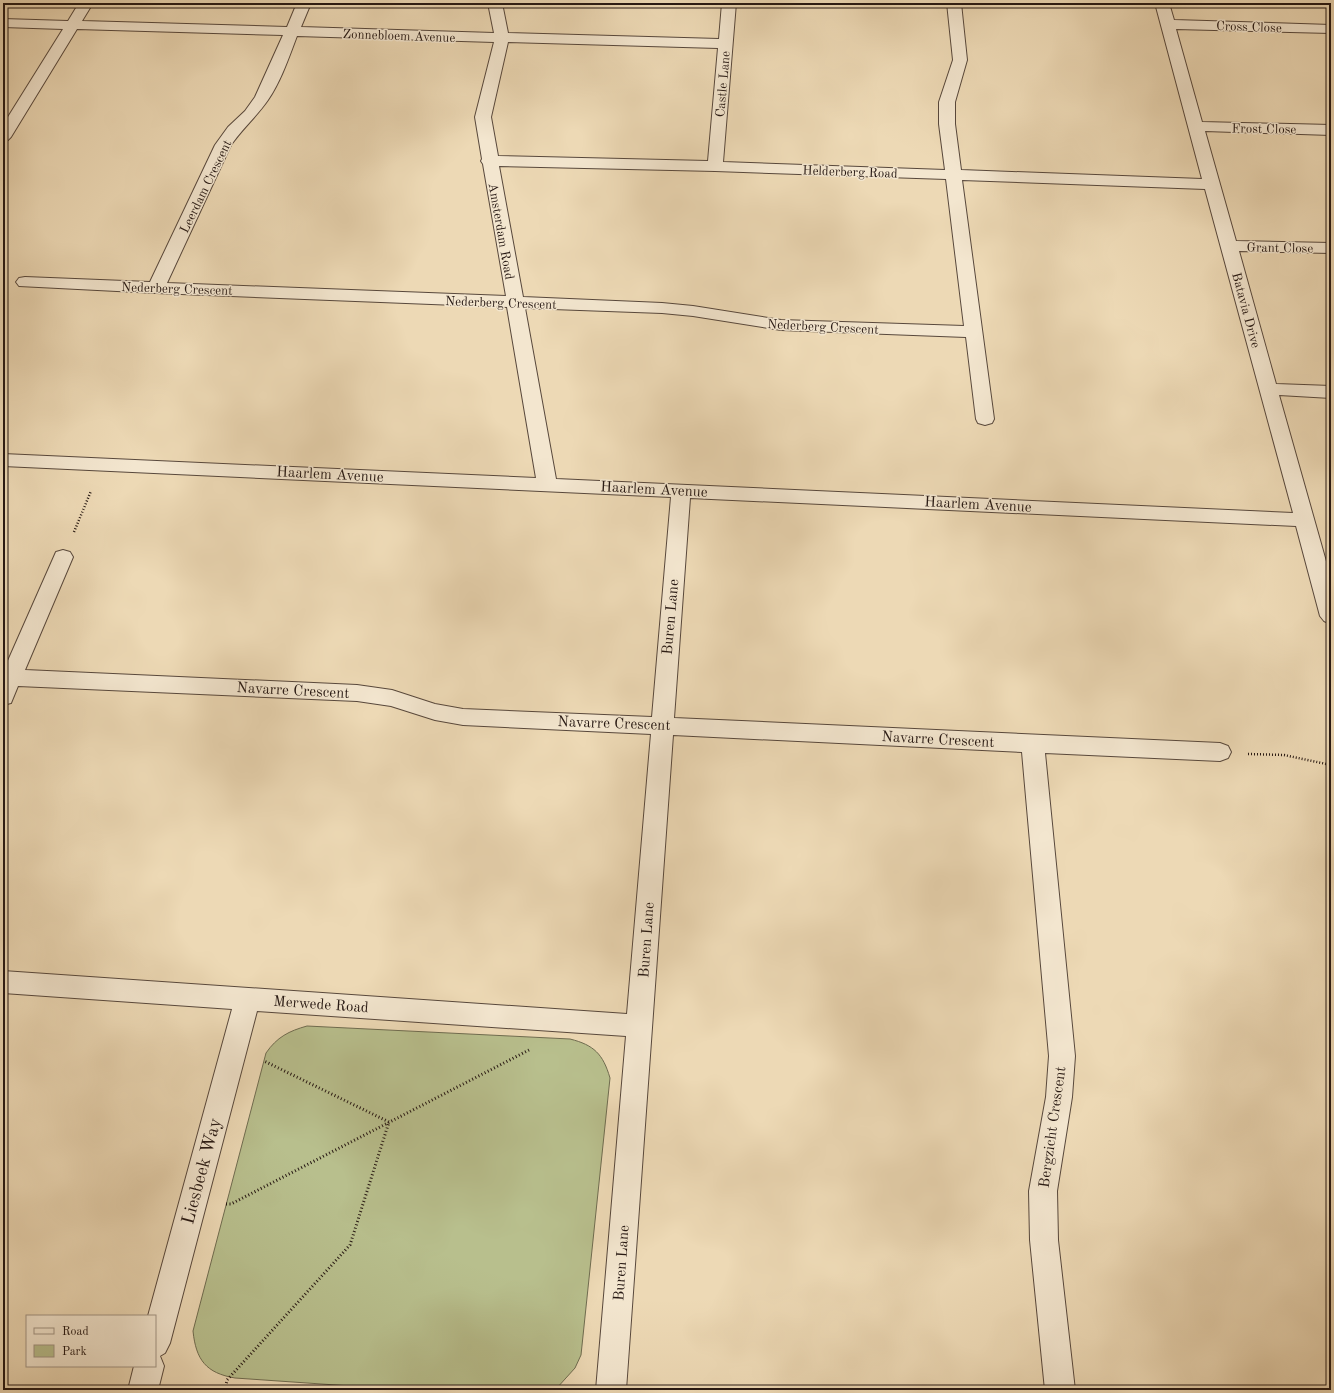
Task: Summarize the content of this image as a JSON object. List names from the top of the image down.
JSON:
{
  "streets": {
    "street": [
      "Cross Close",
      "Zonnebloem Avenue",
      "Castle Lane",
      "Frost Close",
      "Helderberg Road",
      "Leerdam Crescent",
      "Amsterdam Road",
      "Grant Close",
      "Nederberg Crescent",
      "Batavia Drive",
      "Haarlem Avenue",
      "Buren Lane",
      "Navarre Crescent",
      "Merwede Road",
      "Bergzicht Crescent",
      "Liesbeek Way"
    ]
  },
  "crossings": [
    ["Cross Close", "Batavia Drive"],
    ["Zonnebloem Avenue", "Castle Lane"],
    ["Zonnebloem Avenue", "Leerdam Crescent"],
    ["Zonnebloem Avenue", "Amsterdam Road"],
    ["Castle Lane", "Helderberg Road"],
    ["Frost Close", "Batavia Drive"],
    ["Helderberg Road", "Amsterdam Road"],
    ["Helderberg Road", "Batavia Drive"],
    ["Leerdam Crescent", "Nederberg Crescent"],
    ["Amsterdam Road", "Nederberg Crescent"],
    ["Amsterdam Road", "Haarlem Avenue"],
    ["Grant Close", "Batavia Drive"],
    ["Batavia Drive", "Haarlem Avenue"],
    ["Haarlem Avenue", "Buren Lane"],
    ["Buren Lane", "Navarre Crescent"],
    ["Buren Lane", "Merwede Road"],
    ["Navarre Crescent", "Bergzicht Crescent"],
    ["Merwede Road", "Liesbeek Way"]
  ],
  "legend": ["Road", "Park"]
}
